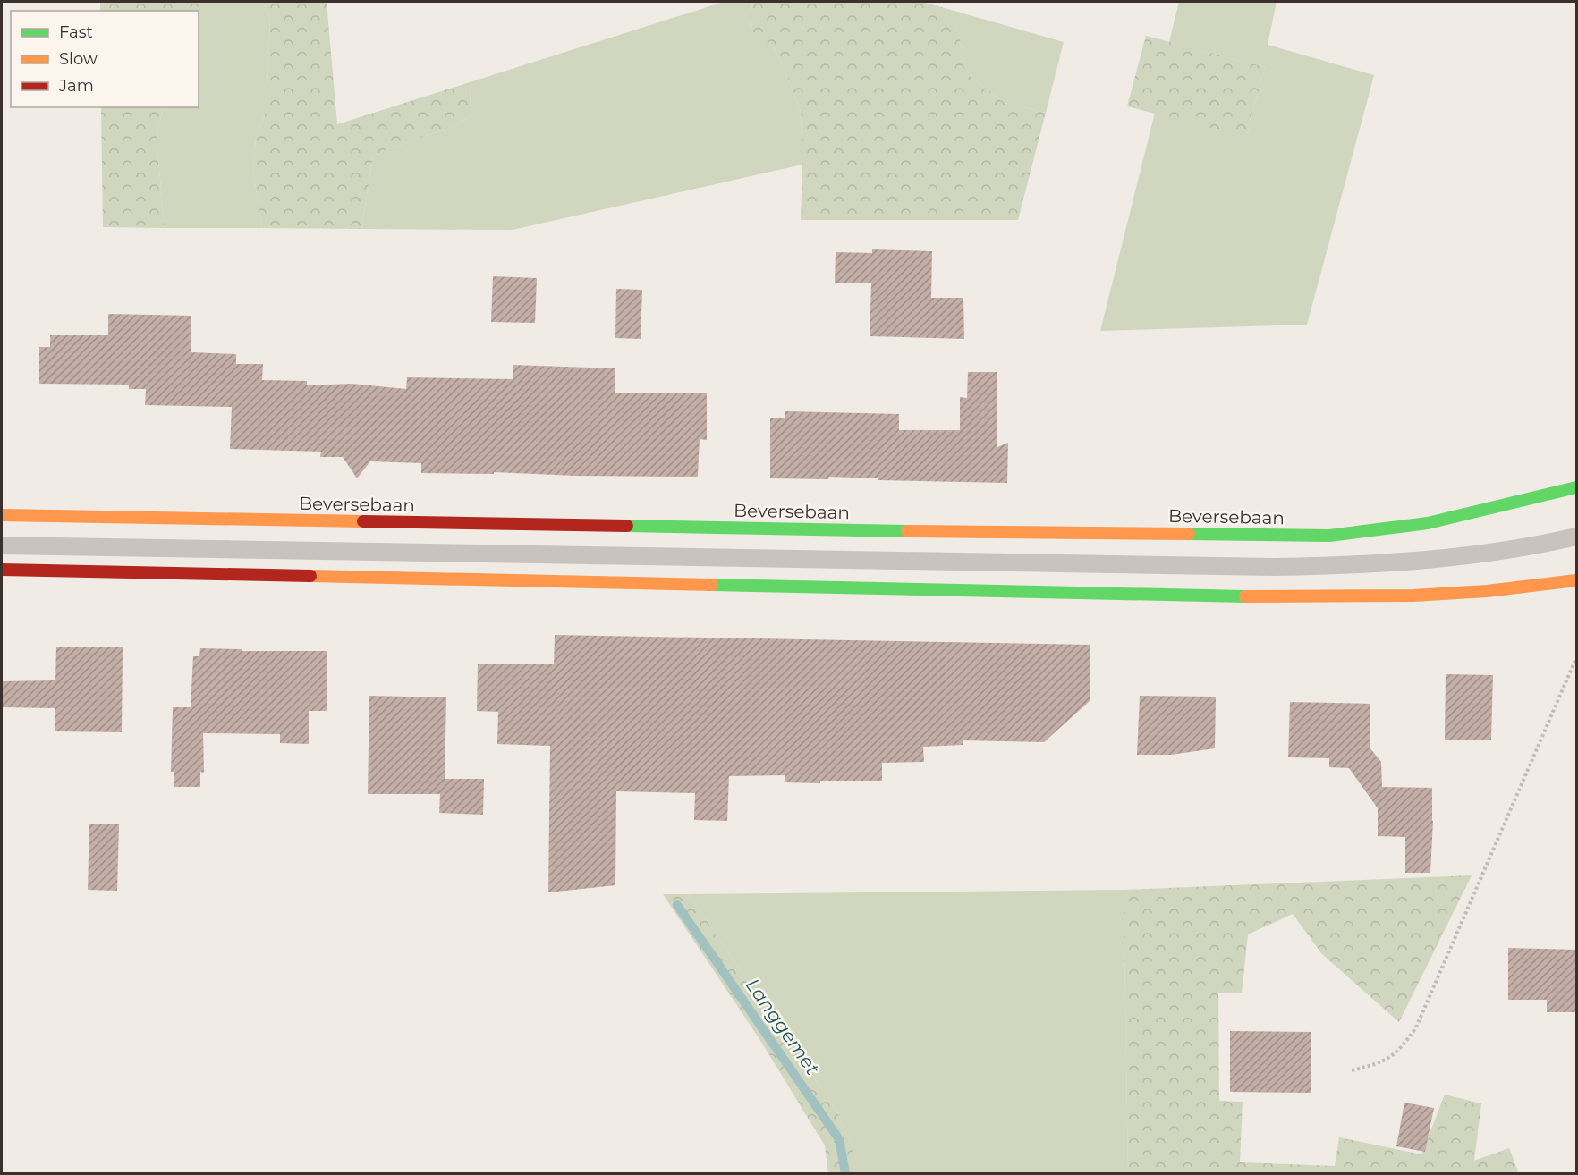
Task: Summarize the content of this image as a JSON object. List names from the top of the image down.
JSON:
{
  "streets": {
    "main road": ["Beversebaan"]
  },
  "water": ["Langgemet"],
  "legend": ["Fast", "Slow", "Jam"]
}
